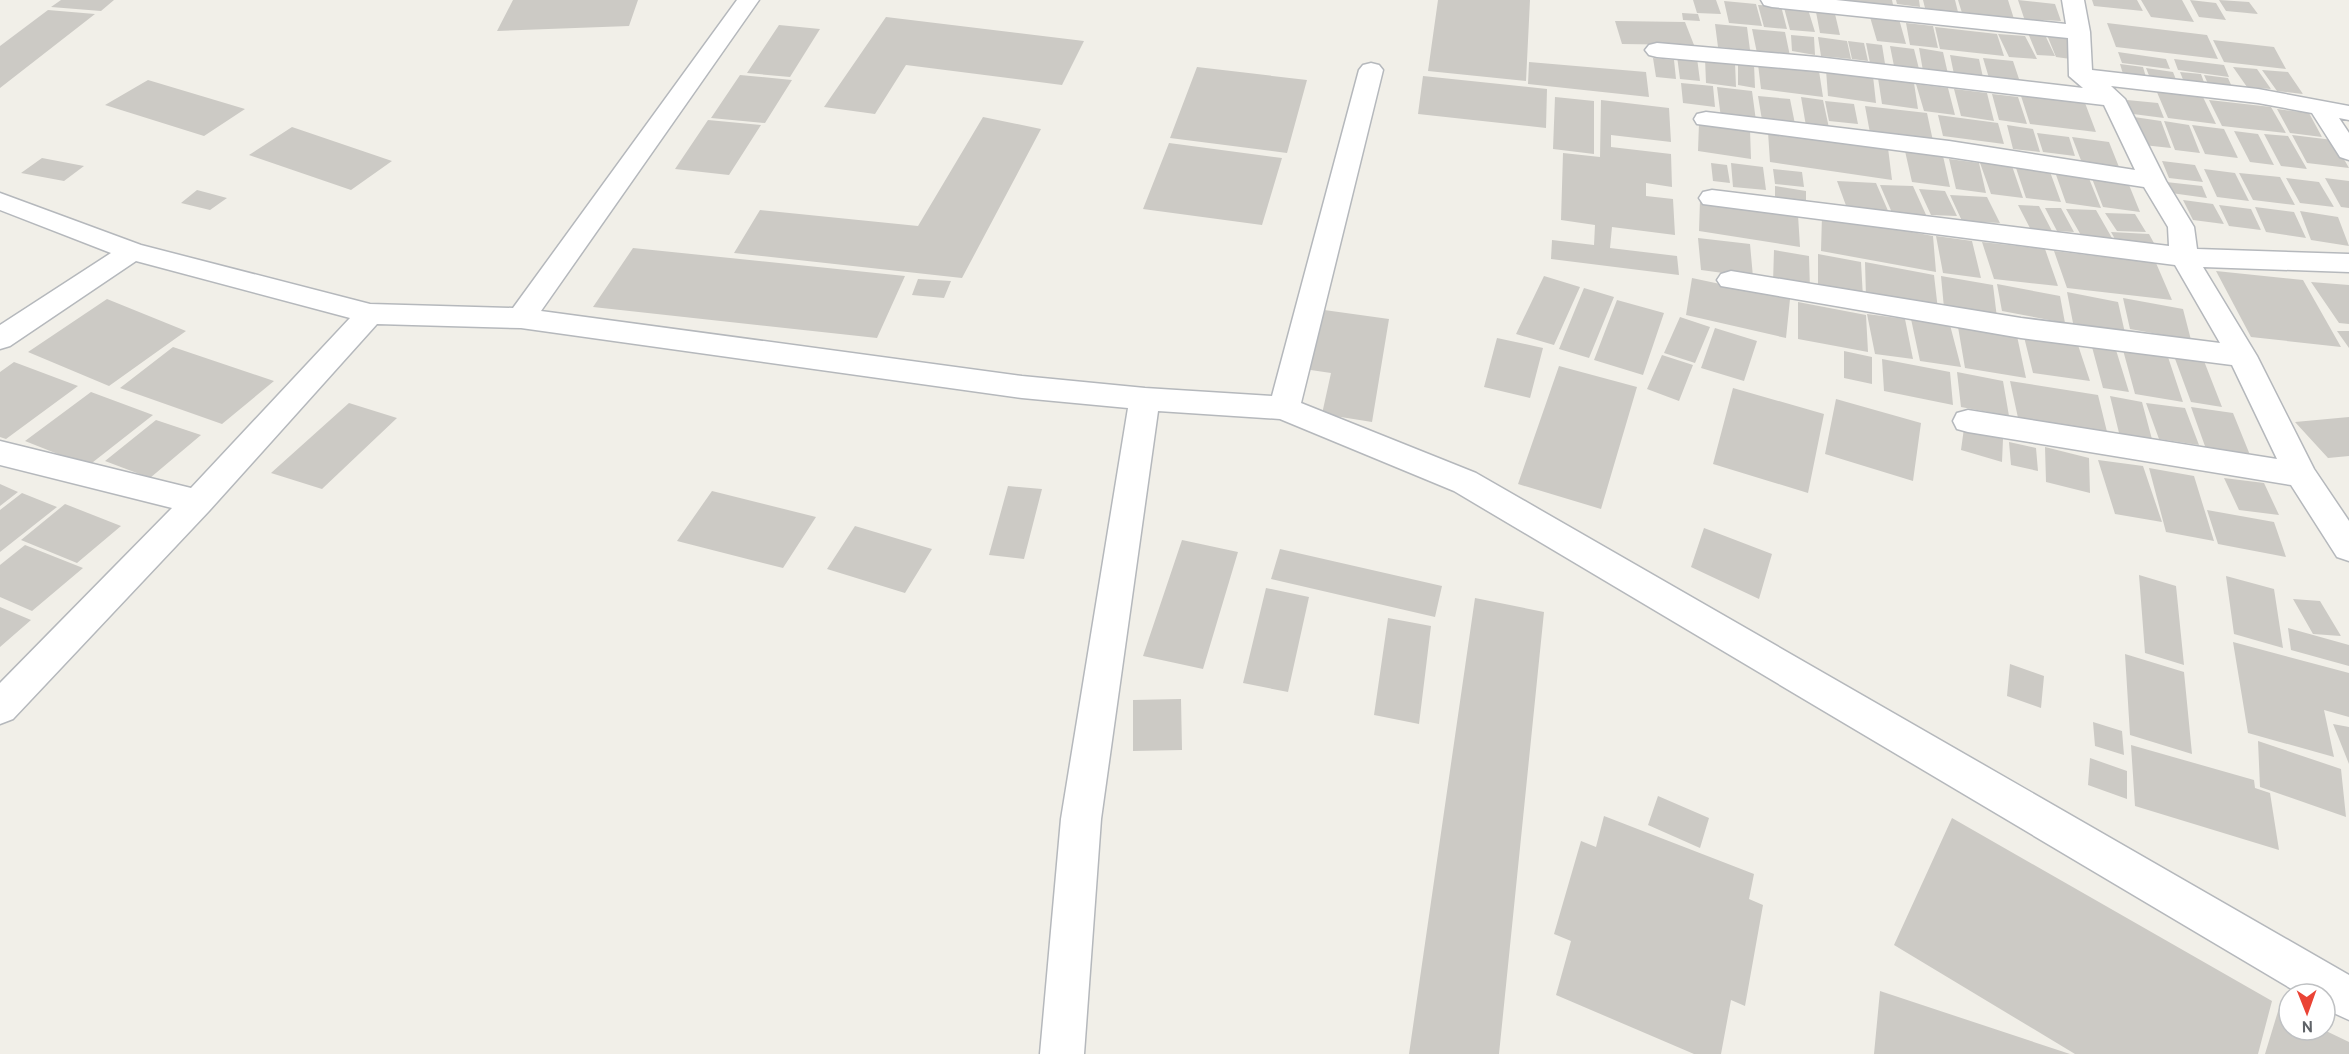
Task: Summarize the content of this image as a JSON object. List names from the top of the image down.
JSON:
{
  "north": "bottom"
}
